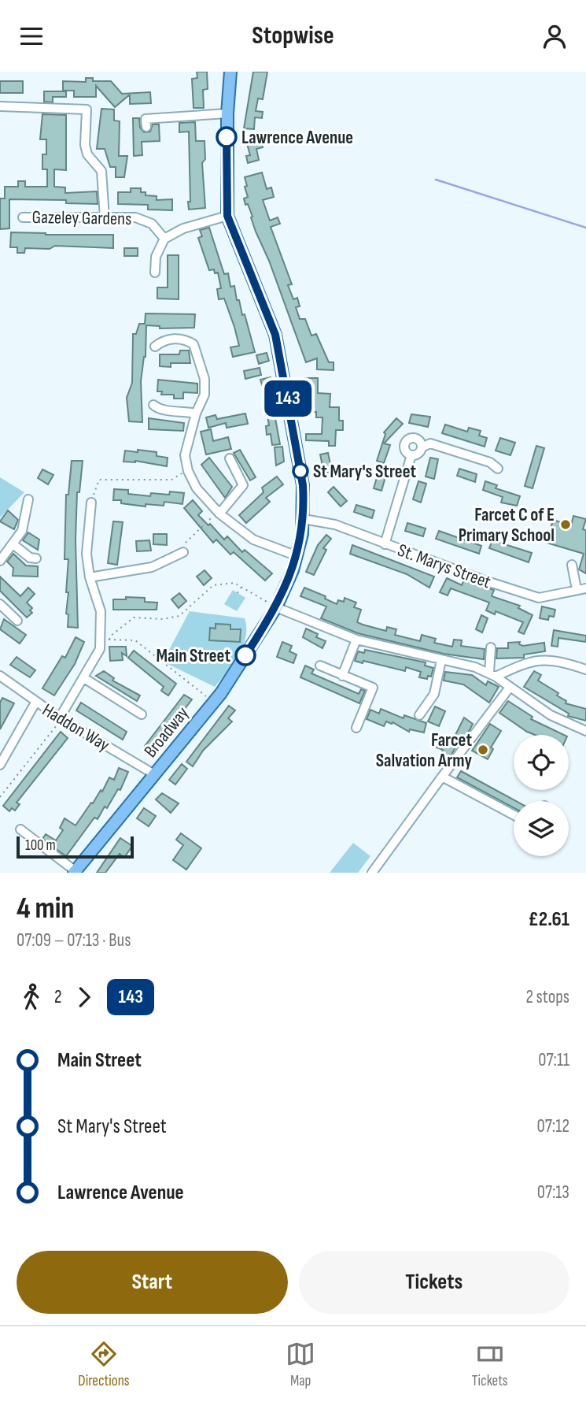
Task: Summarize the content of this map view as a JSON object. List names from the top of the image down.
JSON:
{
  "streets": {
    "main road": ["Broadway"],
    "street": ["Gazeley Gardens", "St. Marys Street", "Haddon Way"]
  },
  "crossings": [
    ["St. Marys Street", "Broadway"],
    ["Haddon Way", "Broadway"]
  ],
  "places": [
    "Lawrence Avenue",
    "St Mary's Street",
    "Farcet C of E Primary School",
    "Main Street",
    "Farcet Salvation Army"
  ],
  "lines": ["bus line 143"],
  "scale_bar": "100 m",
  "page": {
    "header": "Stopwise",
    "on_map": "143",
    "scale": "100 m",
    "heading": ["4 min", "07:09 – 07:13 · Bus", "£2.61"],
    "legs": ["2", "143", "2 stops"],
    "list": [
      {
        "name": "Main Street",
        "value": "07:11"
      },
      {
        "name": "St Mary's Street",
        "value": "07:12"
      },
      {
        "name": "Lawrence Avenue",
        "value": "07:13"
      }
    ],
    "buttons": ["Start", "Tickets"],
    "tabs": ["Directions", "Map", "Tickets"]
  }
}
